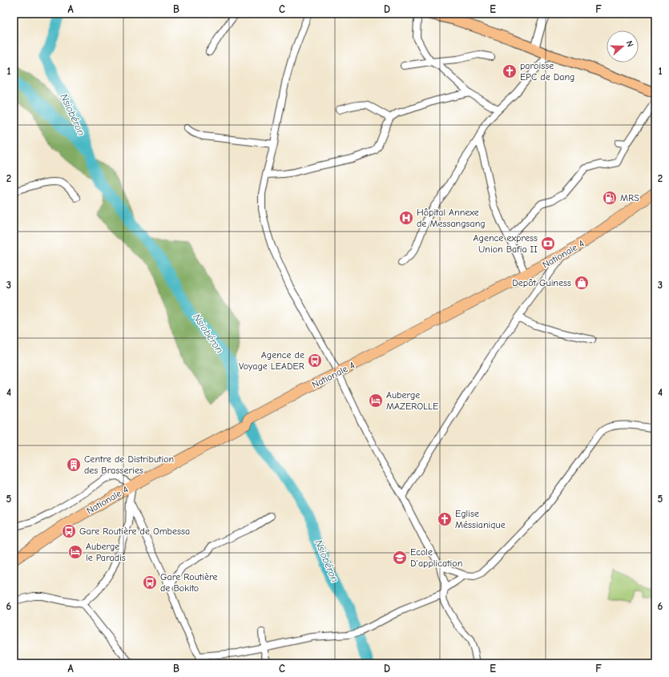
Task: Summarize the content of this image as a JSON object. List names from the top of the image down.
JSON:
{
  "streets": {
    "highway": ["Nationale 4"]
  },
  "water": ["Nsiobéron"],
  "places": {
    "church": ["paroisse EPC de Dang", "Eglise Méssianique"],
    "fuel station": ["MRS"],
    "hospital": ["Hôpital Annexe de Messangsang"],
    "bank": ["Agence express Union Bafia II"],
    "shop": ["Depôt Guiness"],
    "bus stop": ["Agence de Voyage LEADER", "Gare Routière de Ombessa", "Gare Routière de Bokito"],
    "hotel": ["Auberge MAZEROLLE", "Auberge le Paradis"],
    "building": ["Centre de Distribution des Brasseries"],
    "school or university": ["Ecole D'application"]
  },
  "north": "right",
  "grid": {
    "columns": [
      "A",
      "B",
      "C",
      "D",
      "E",
      "F"
    ],
    "rows": [
      "1",
      "2",
      "3",
      "4",
      "5",
      "6"
    ]
  }
}
